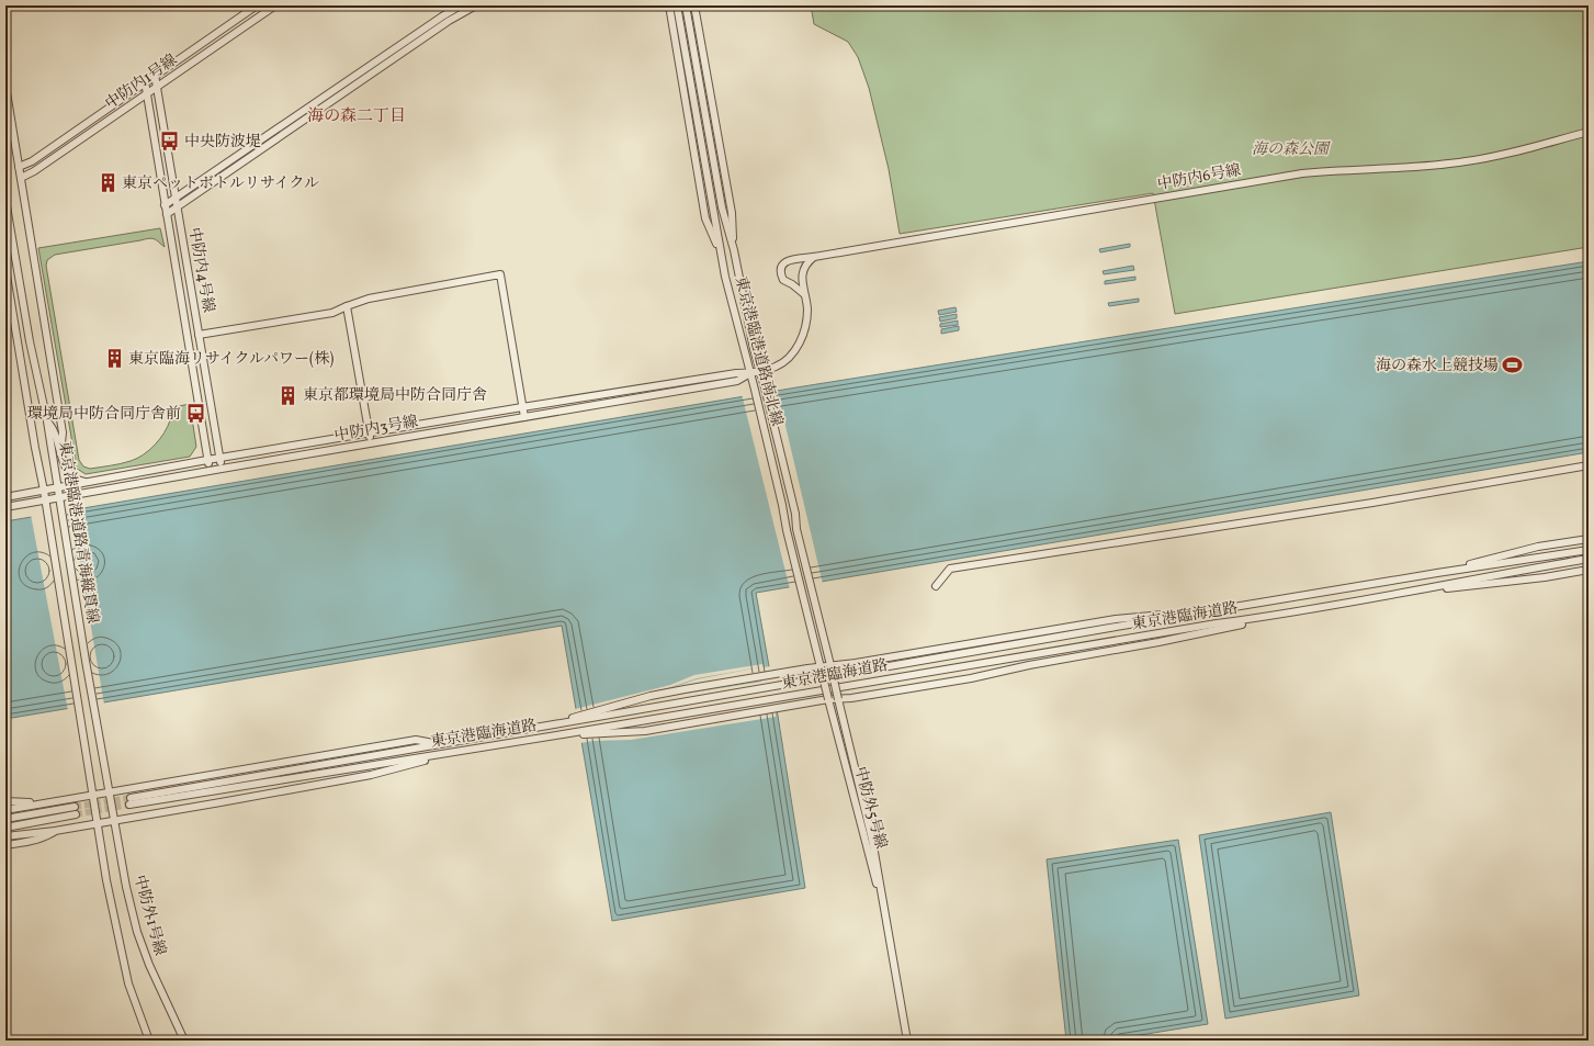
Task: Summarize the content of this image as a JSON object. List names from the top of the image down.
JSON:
{
  "streets": {
    "street": [
      "中防内1号線",
      "中防内6号線",
      "中防内4号線",
      "東京港臨港道路南北線",
      "中防内3号線",
      "東京港臨港道路青海縦貫線",
      "東京港臨海道路",
      "中防外5号線",
      "中防外1号線"
    ]
  },
  "crossings": [
    ["中防内1号線", "中防内4号線"],
    ["中防内4号線", "中防内3号線"],
    ["東京港臨港道路南北線", "中防内3号線"],
    ["東京港臨港道路南北線", "中防外5号線"],
    ["中防内3号線", "東京港臨港道路青海縦貫線"],
    ["東京港臨港道路青海縦貫線", "中防外1号線"]
  ],
  "districts": ["海の森二丁目"],
  "parks": ["海の森公園"],
  "places": {
    "bus stop": ["中央防波堤", "環境局中防合同庁舎前"],
    "building": ["東京ペットボトルリサイクル", "東京臨海リサイクルパワー(株)", "東京都環境局中防合同庁舎"],
    "sports": ["海の森水上競技場"]
  }
}
